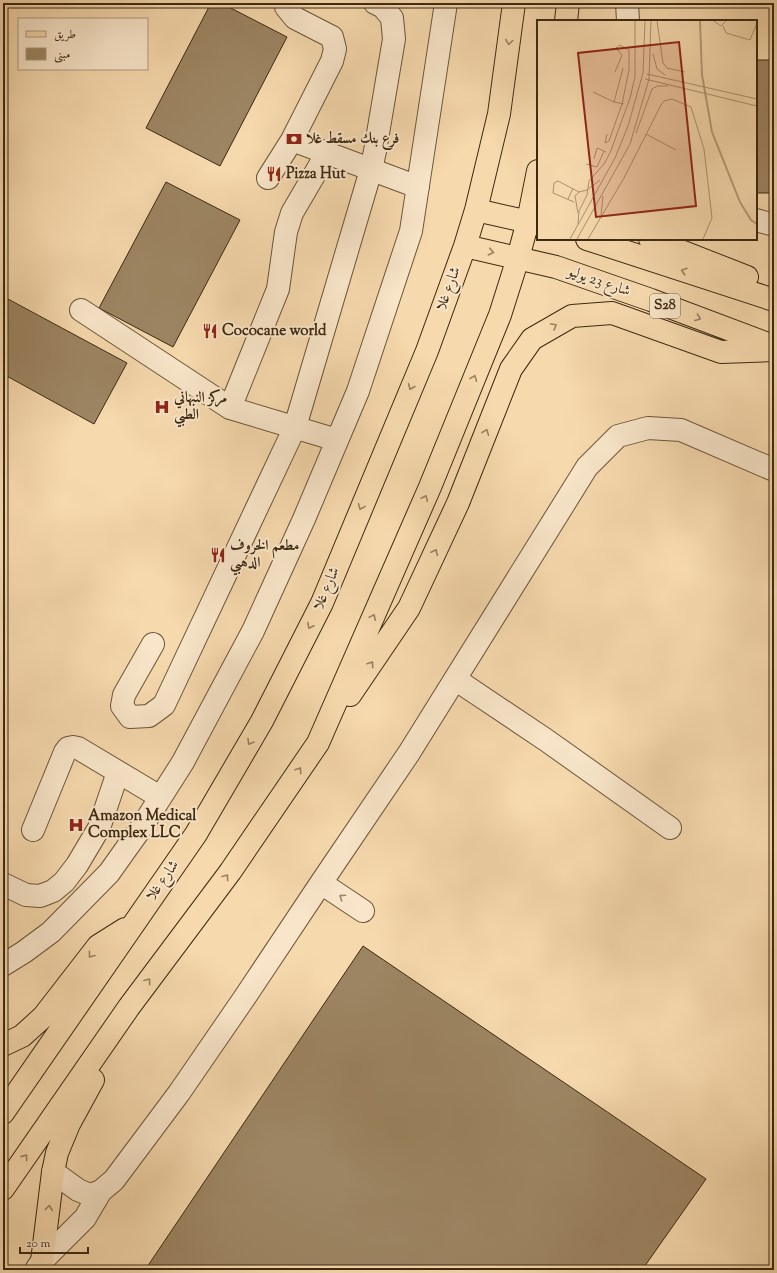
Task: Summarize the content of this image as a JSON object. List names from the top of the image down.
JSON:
{
  "streets": {
    "main road": ["شارع 23 يوليو", "شارع غلا", "S28"]
  },
  "crossings": [
    ["شارع 23 يوليو", "شارع غلا"]
  ],
  "places": {
    "bank": ["فرع بنك مسقط غلا"],
    "restaurant": ["Pizza Hut", "Cococane world", "مطعم الخروف الدهبي"],
    "hospital": ["مركز النبهاني الطبي", "Amazon Medical Complex LLC"]
  },
  "legend": ["طريق", "مبنى"],
  "scale_bar": "20 m"
}
